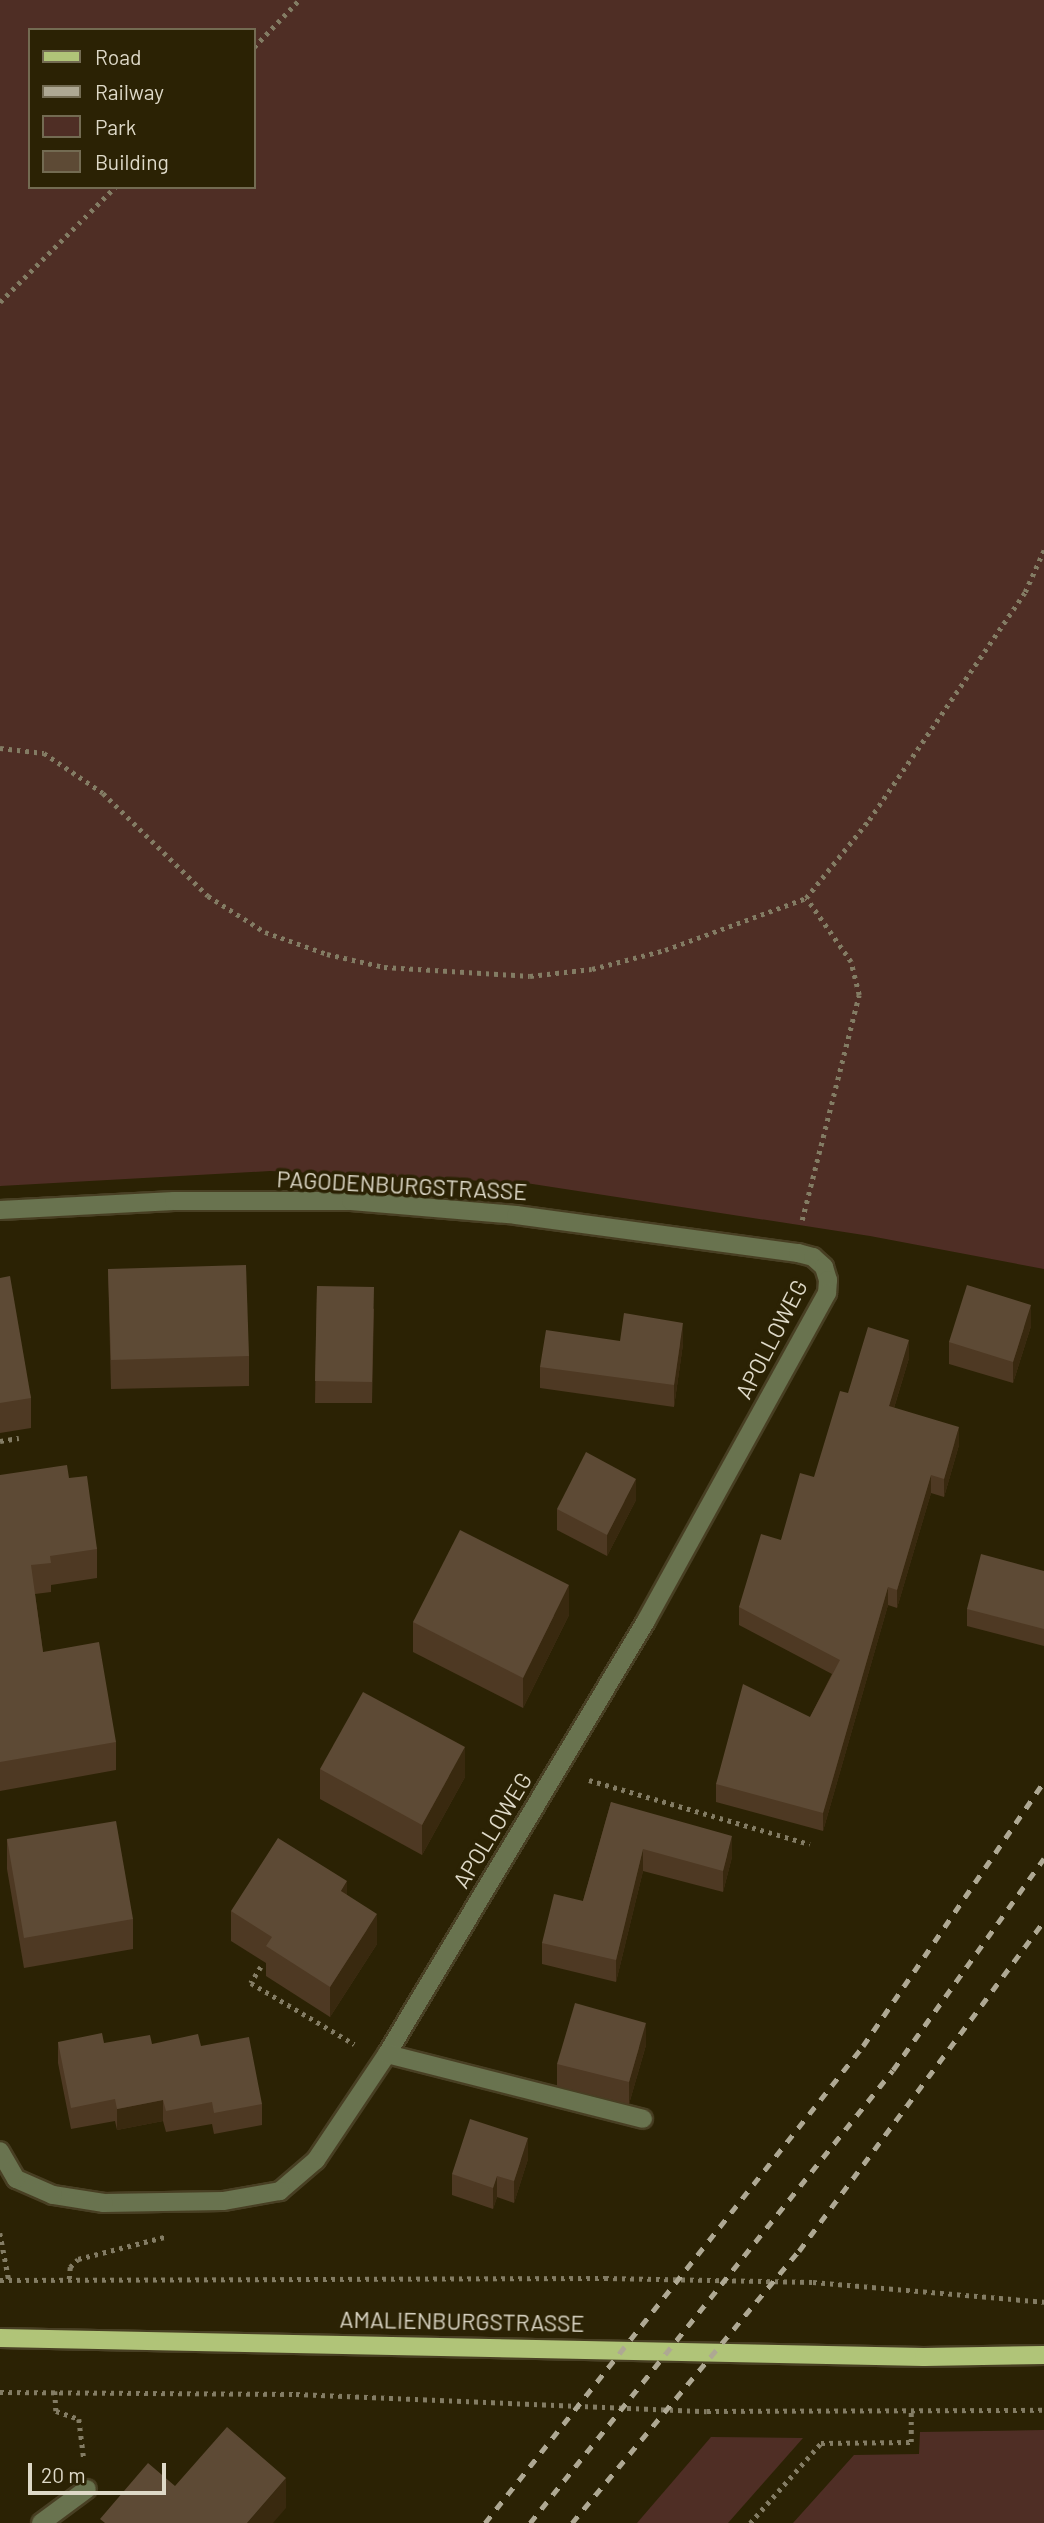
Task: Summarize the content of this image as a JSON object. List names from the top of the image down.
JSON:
{
  "streets": {
    "main road": ["AMALIENBURGSTRASSE"],
    "street": ["PAGODENBURGSTRASSE", "APOLLOWEG"]
  },
  "crossings": [
    ["PAGODENBURGSTRASSE", "APOLLOWEG"]
  ],
  "legend": [
    "Road",
    "Railway",
    "Park",
    "Building"
  ],
  "scale_bar": "20 m"
}
